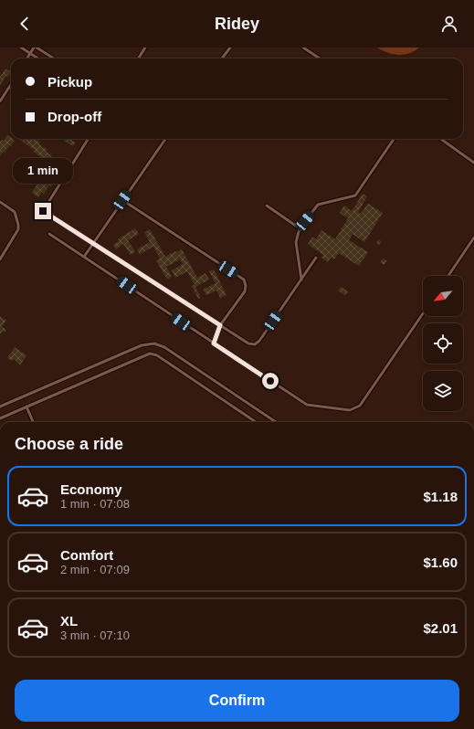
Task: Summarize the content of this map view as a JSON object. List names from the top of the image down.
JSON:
{
  "north": "bottom left",
  "page": {
    "header": "Ridey",
    "banner": ["Pickup", "Drop-off"],
    "bubble": "1 min",
    "heading": "Choose a ride",
    "list": [
      {
        "name": "Economy",
        "note": "1 min · 07:08",
        "value": "$1.18"
      },
      {
        "name": "Comfort",
        "note": "2 min · 07:09",
        "value": "$1.60"
      },
      {
        "name": "XL",
        "note": "3 min · 07:10",
        "value": "$2.01"
      }
    ],
    "buttons": "Confirm"
  }
}
